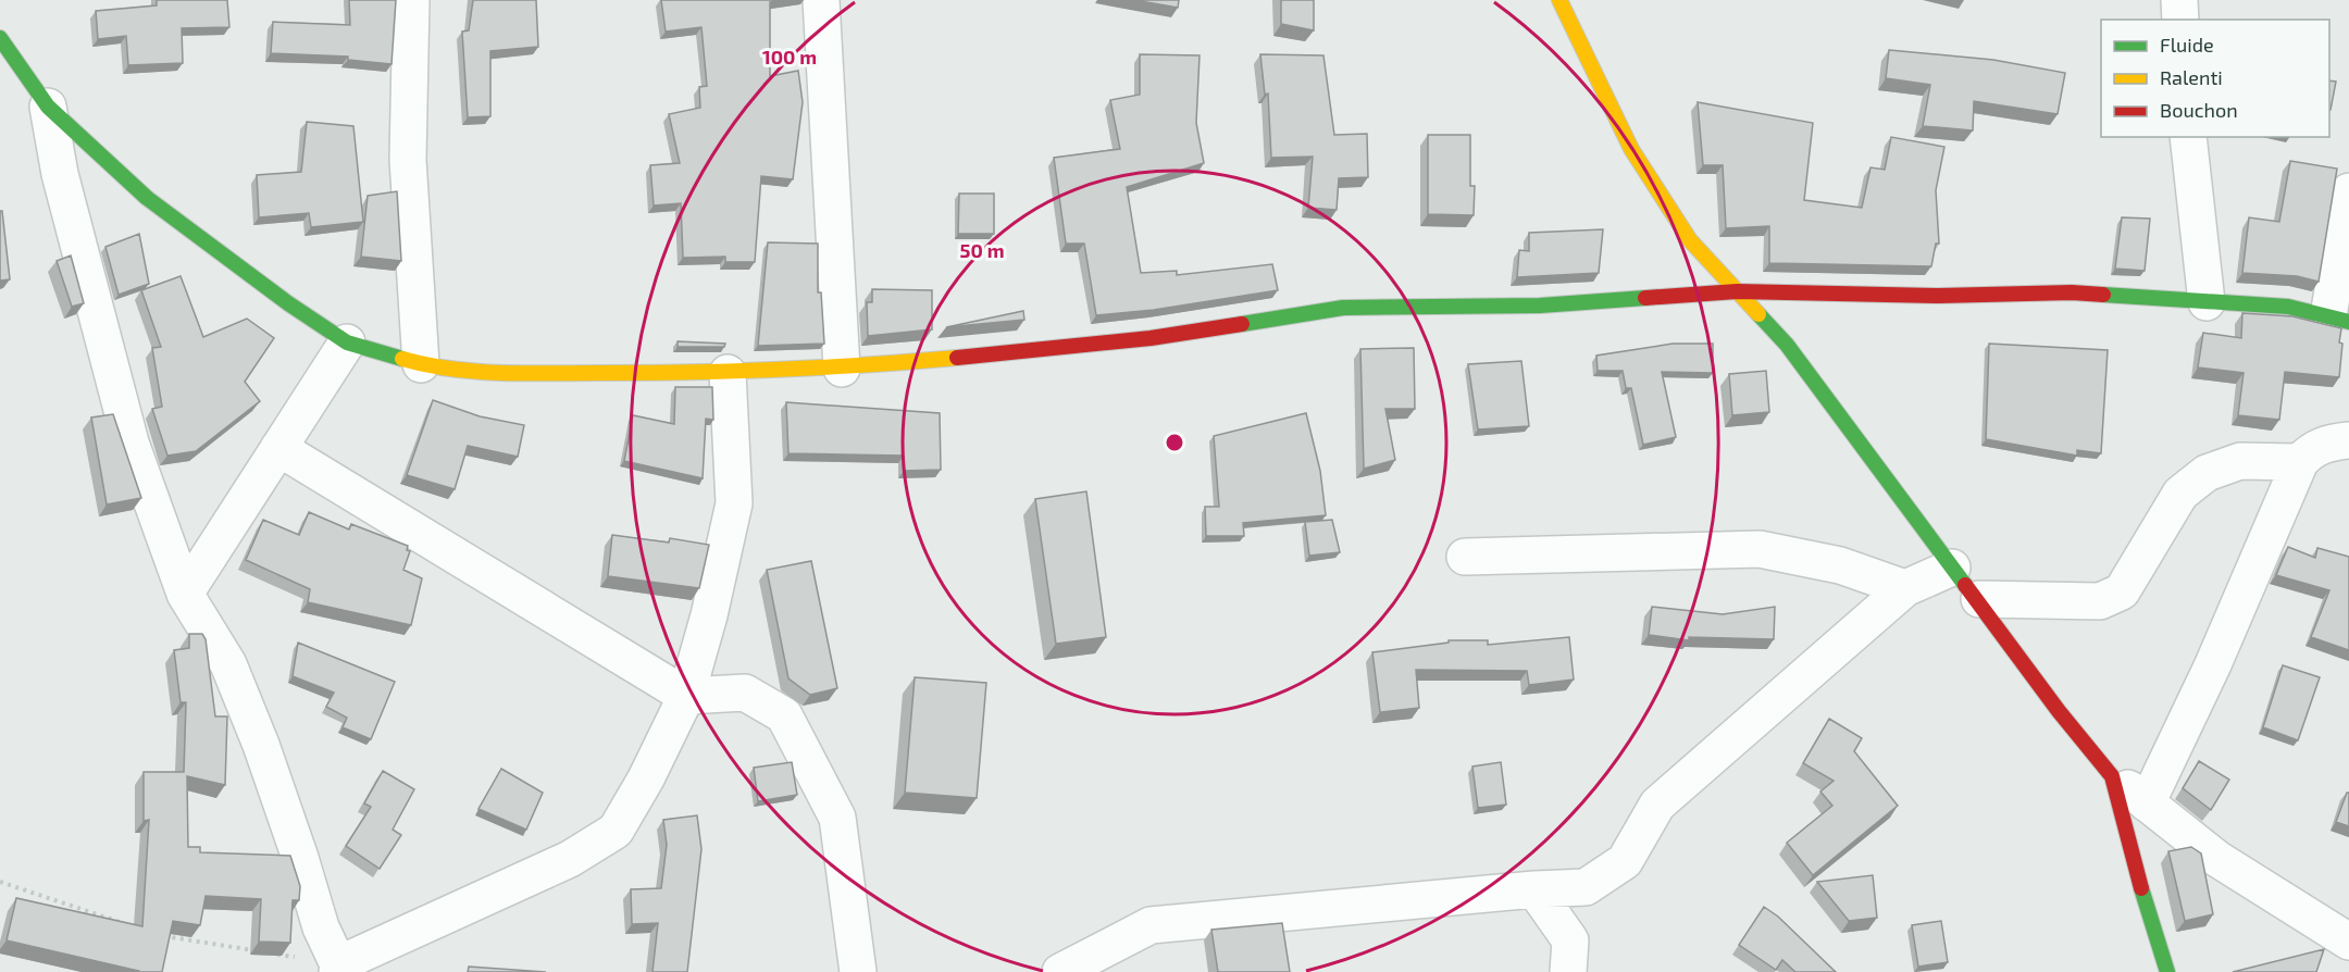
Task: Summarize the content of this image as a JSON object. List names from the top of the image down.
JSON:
{
  "legend": ["Fluide", "Ralenti", "Bouchon"],
  "rings": ["100 m", "50 m"]
}
